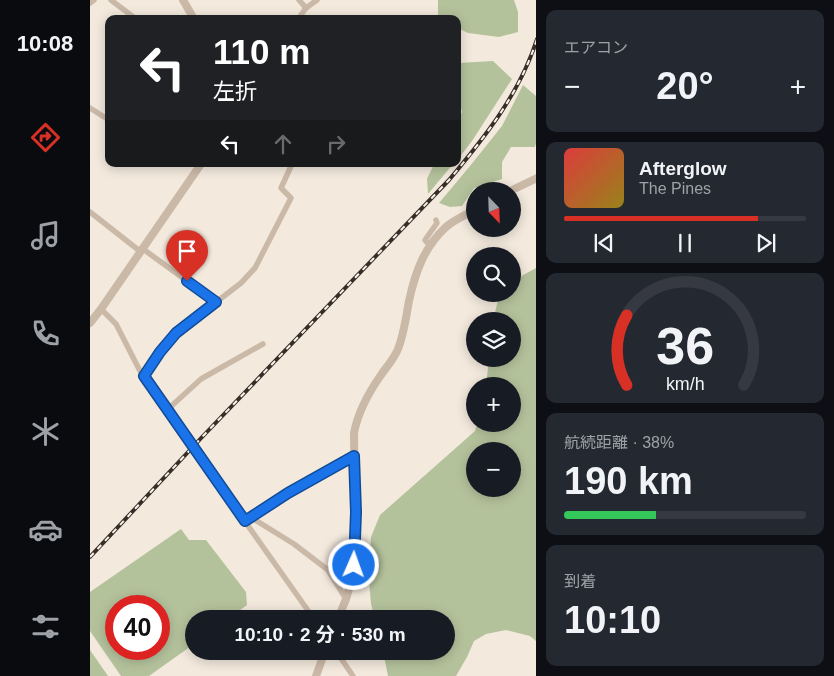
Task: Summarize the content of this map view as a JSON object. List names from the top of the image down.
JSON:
{
  "north": "bottom right",
  "page": {
    "tabs": "10:08",
    "tile": [
      "エアコン",
      ["航続距離 · 38%", "190 km"],
      ["到着", "10:10"]
    ],
    "turn": ["110 m", "左折"],
    "heat": ["−", "20°", "+"],
    "song": ["Afterglow", "The Pines"],
    "map_buttons": ["+", "−"],
    "limit": "40",
    "trip": "10:10 · 2 分 · 530 m",
    "gauge": ["36", "km/h"]
  }
}
